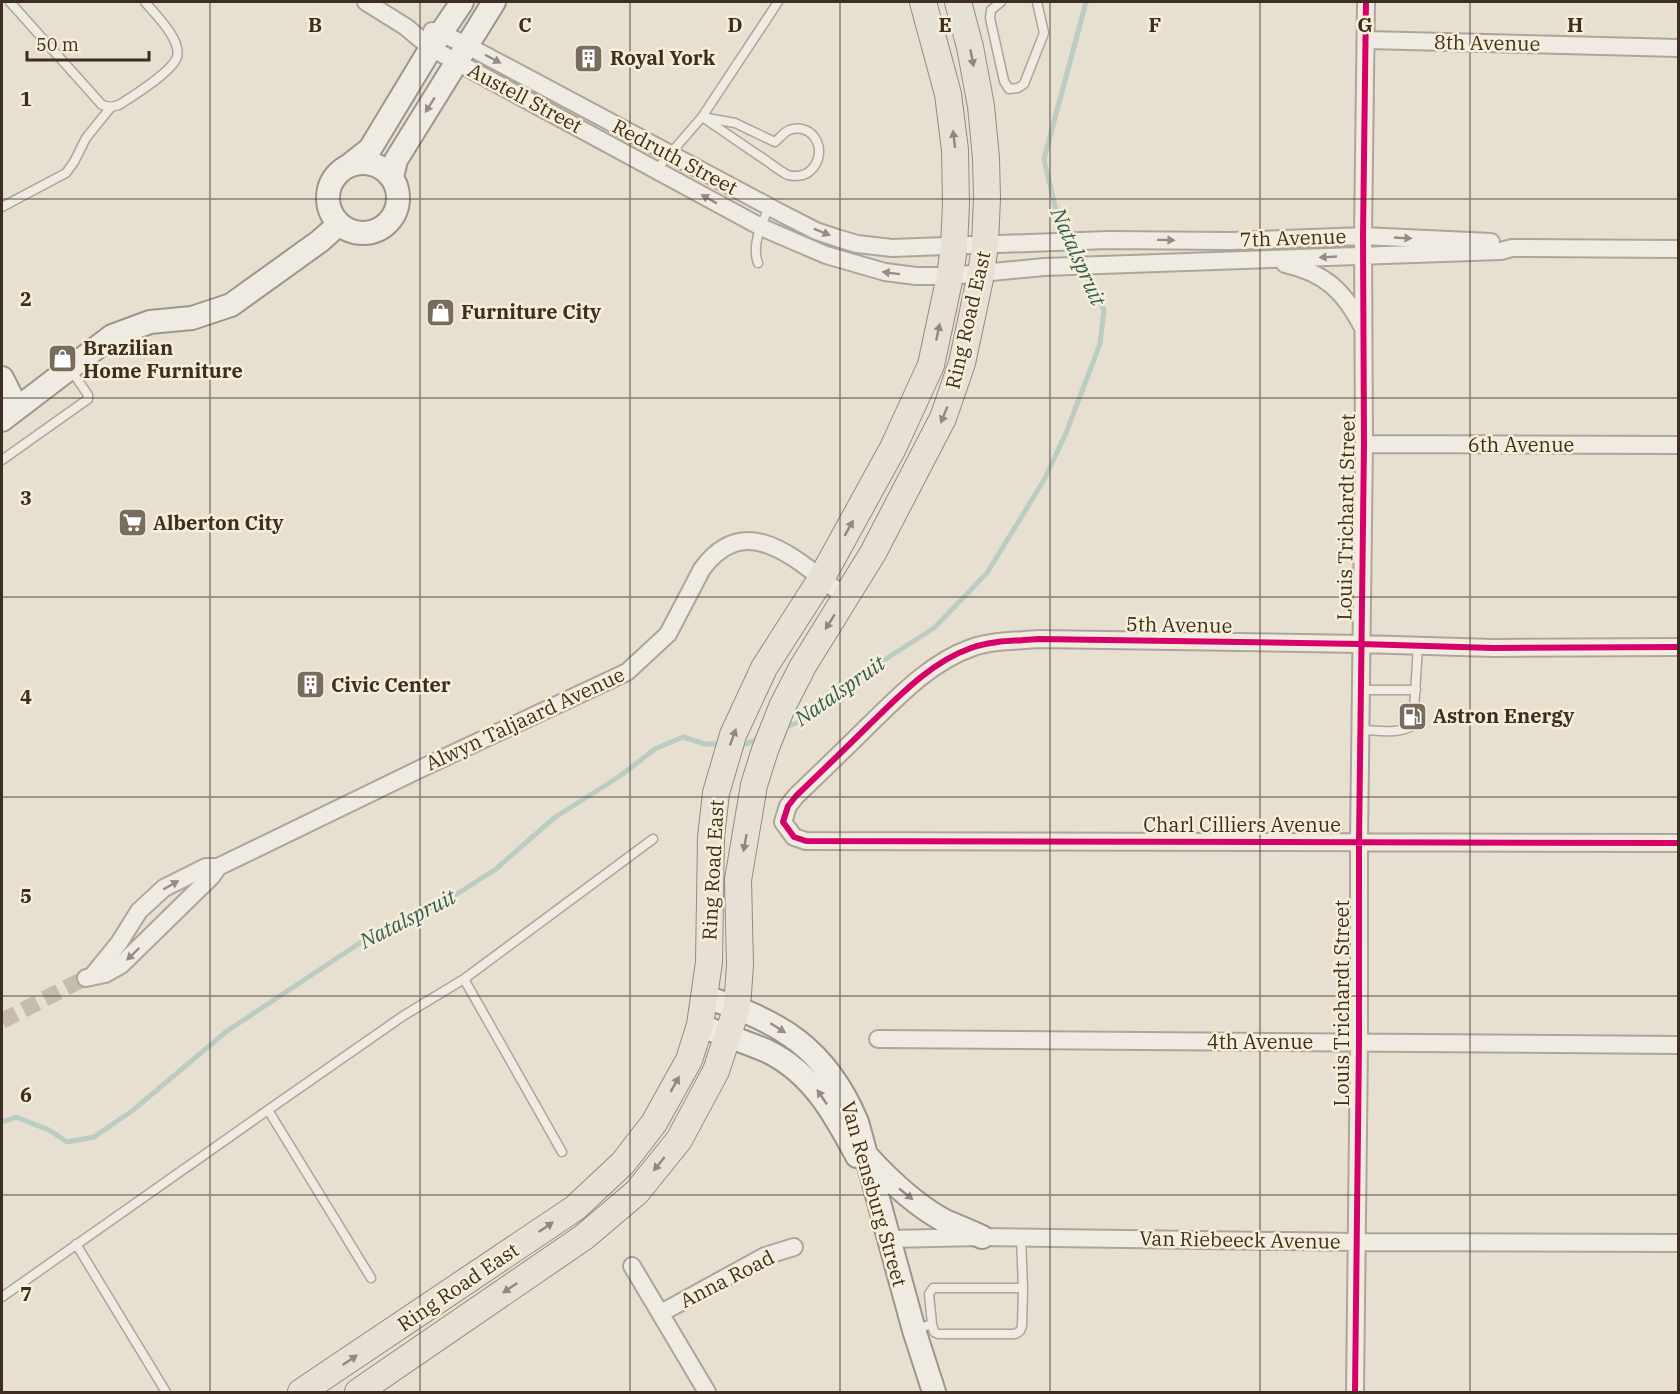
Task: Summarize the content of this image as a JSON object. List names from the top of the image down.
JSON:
{
  "streets": {
    "main road": ["Ring Road East"],
    "street": [
      "8th Avenue",
      "Austell Street",
      "Redruth Street",
      "7th Avenue",
      "6th Avenue",
      "Louis Trichardt Street",
      "5th Avenue",
      "Alwyn Taljaard Avenue",
      "Charl Cilliers Avenue",
      "4th Avenue",
      "Van Rensburg Street",
      "Van Riebeeck Avenue",
      "Anna Road"
    ]
  },
  "crossings": [
    ["8th Avenue", "Louis Trichardt Street"],
    ["Austell Street", "Redruth Street"],
    ["Austell Street", "7th Avenue"],
    ["Austell Street", "Ring Road East"],
    ["Redruth Street", "7th Avenue"],
    ["Redruth Street", "Ring Road East"],
    ["7th Avenue", "Louis Trichardt Street"],
    ["Ring Road East", "Alwyn Taljaard Avenue"],
    ["Ring Road East", "Van Rensburg Street"],
    ["6th Avenue", "Louis Trichardt Street"],
    ["Louis Trichardt Street", "5th Avenue"],
    ["Louis Trichardt Street", "Charl Cilliers Avenue"],
    ["Louis Trichardt Street", "4th Avenue"],
    ["Louis Trichardt Street", "Van Riebeeck Avenue"],
    ["5th Avenue", "Charl Cilliers Avenue"],
    ["Van Rensburg Street", "Van Riebeeck Avenue"]
  ],
  "one_way": ["Austell Street", "Redruth Street"],
  "water": ["Natalspruit"],
  "places": {
    "building": ["Royal York", "Civic Center"],
    "shop": ["Furniture City", "Brazilian Home Furniture"],
    "supermarket": ["Alberton City"],
    "fuel station": ["Astron Energy"]
  },
  "scale_bar": "50 m",
  "grid": {
    "columns": [
      "B",
      "C",
      "D",
      "E",
      "F",
      "G",
      "H"
    ],
    "rows": [
      "1",
      "2",
      "3",
      "4",
      "5",
      "6",
      "7"
    ]
  }
}
